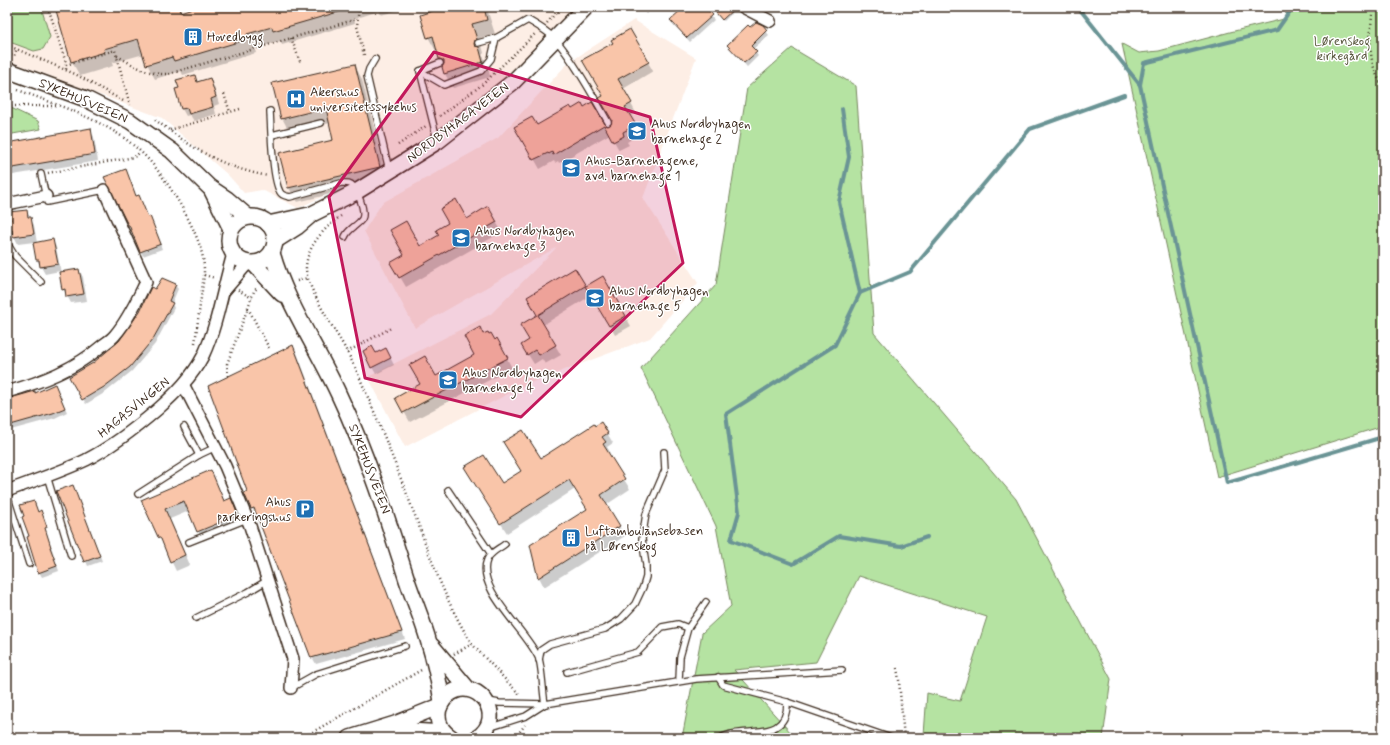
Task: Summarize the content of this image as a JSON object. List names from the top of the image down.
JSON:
{
  "streets": {
    "main road": ["SYKEHUSVEIEN", "NORDBYHAGAVEIEN"],
    "street": ["HAGASVINGEN"]
  },
  "crossings": [
    ["SYKEHUSVEIEN", "NORDBYHAGAVEIEN"],
    ["SYKEHUSVEIEN", "HAGASVINGEN"],
    ["NORDBYHAGAVEIEN", "HAGASVINGEN"]
  ],
  "parks": ["Lørenskog kirkegård"],
  "places": {
    "building": ["Hovedbygg", "Luftambulansebasen på Lørenskog"],
    "hospital": ["Akershus universitetssykehus"],
    "school or university": [
      "Ahus Nordbyhagen barnehage 2",
      "Ahus-Barnehagene, avd. barnehage 1",
      "Ahus Nordbyhagen barnehage 3",
      "Ahus Nordbyhagen barnehage 5",
      "Ahus Nordbyhagen barnehage 4"
    ],
    "parking": ["Ahus parkeringshus"]
  }
}
